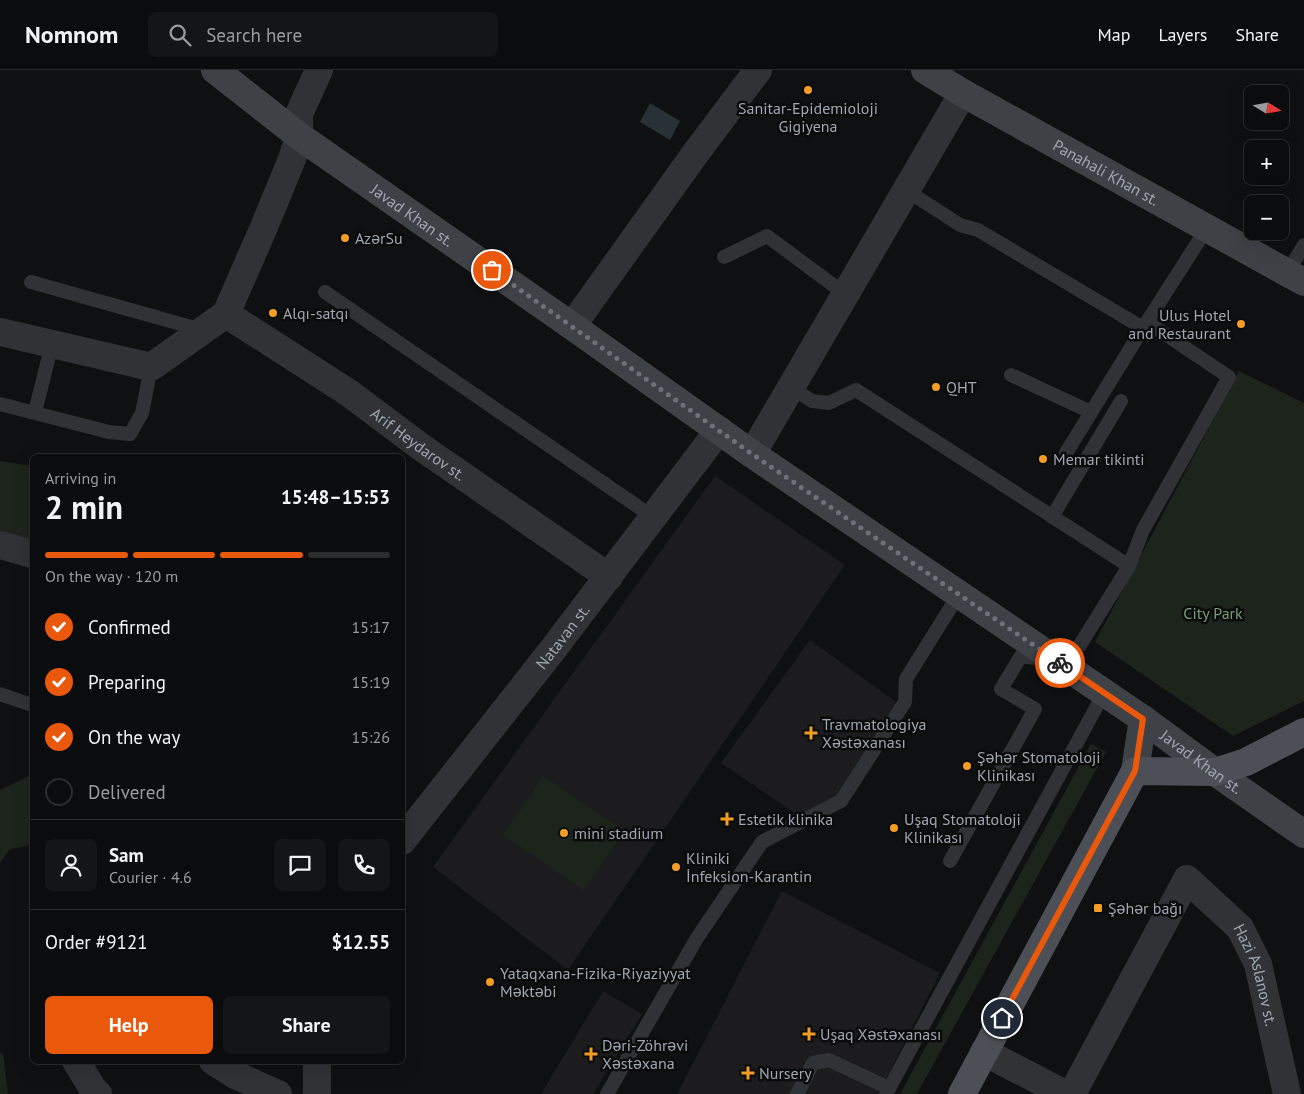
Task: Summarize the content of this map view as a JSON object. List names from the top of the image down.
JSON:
{
  "streets": {
    "street": [
      "Panahali Khan st.",
      "Javad Khan st.",
      "Arif Heydarov st.",
      "Natavan st.",
      "Hazi Aslanov st."
    ]
  },
  "crossings": [
    ["Javad Khan st.", "Natavan st."],
    ["Arif Heydarov st.", "Natavan st."]
  ],
  "parks": ["City Park"],
  "places": {
    "other": [
      "Sanitar-Epidemioloji Gigiyena",
      "AzərSu",
      "Alqı-satqı",
      "Ulus Hotel and Restaurant",
      "QHT",
      "Memar tikinti",
      "Şəhər Stomatoloji Klinikası",
      "Uşaq Stomatoloji Klinikası",
      "mini stadium",
      "Kliniki İnfeksion-Karantin",
      "Yataqxana-Fizika-Riyaziyyat Məktəbi"
    ],
    "health": [
      "Travmatologiya Xəstəxanası",
      "Estetik klinika",
      "Uşaq Xəstəxanası",
      "Dəri-Zöhrəvi Xəstəxana",
      "Nursery"
    ],
    "transit": ["Şəhər bağı"]
  },
  "north": "right",
  "page": {
    "header": "Nomnom",
    "search": "Search here",
    "nav": ["Map", "Layers", "Share"],
    "map_buttons": ["+", "−"],
    "heading": ["2 min", "Arriving in", "15:48–15:53"],
    "panel": [
      "Sam",
      "Courier · 4.6",
      "Order #9121",
      "$12.55"
    ],
    "bar": "On the way · 120 m",
    "list": [
      ["Confirmed", "15:17"],
      ["Preparing", "15:19"],
      ["On the way", "15:26"],
      "Delivered"
    ],
    "buttons": ["Help", "Share"]
  }
}
